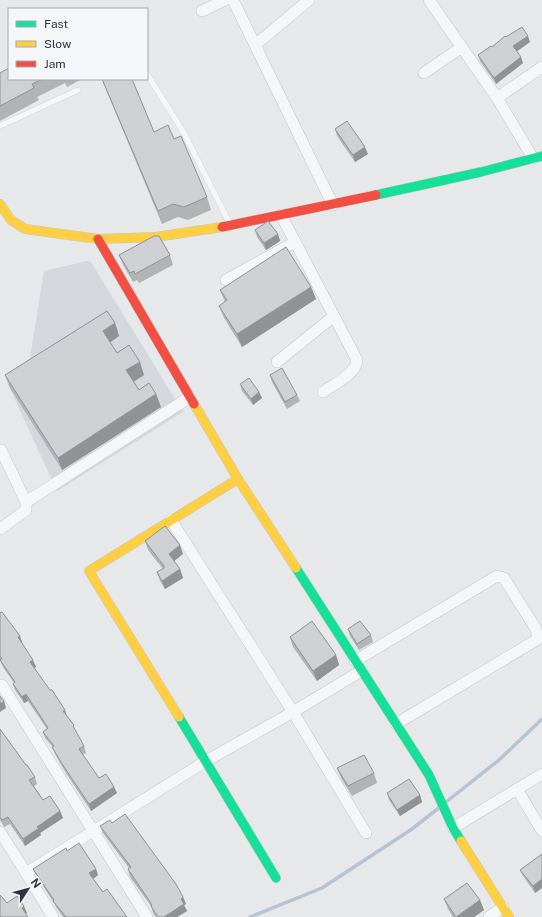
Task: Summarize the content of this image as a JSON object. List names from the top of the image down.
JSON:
{
  "legend": ["Fast", "Slow", "Jam"],
  "north": "top right"
}
